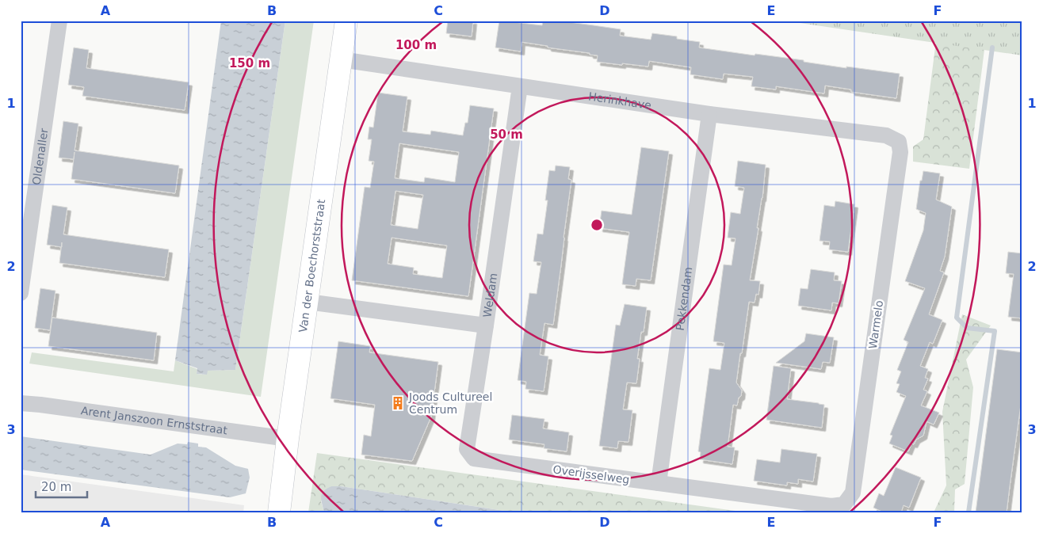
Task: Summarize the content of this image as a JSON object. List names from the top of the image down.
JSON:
{
  "streets": {
    "street": [
      "Herinkhave",
      "Oldenaller",
      "Van der Boechorststraat",
      "Weldam",
      "Pekkendam",
      "Warmelo",
      "Arent Janszoon Ernststraat",
      "Overijsselweg"
    ]
  },
  "crossings": [
    ["Herinkhave", "Van der Boechorststraat"],
    ["Herinkhave", "Weldam"],
    ["Herinkhave", "Pekkendam"],
    ["Herinkhave", "Warmelo"],
    ["Van der Boechorststraat", "Weldam"],
    ["Van der Boechorststraat", "Arent Janszoon Ernststraat"],
    ["Weldam", "Overijsselweg"],
    ["Pekkendam", "Overijsselweg"],
    ["Warmelo", "Overijsselweg"]
  ],
  "places": {
    "building": ["Joods Cultureel Centrum"]
  },
  "scale_bar": "20 m",
  "grid": {
    "columns": [
      "A",
      "B",
      "C",
      "D",
      "E",
      "F"
    ],
    "rows": ["1", "2", "3"]
  },
  "rings": ["100 m", "150 m", "50 m"]
}
